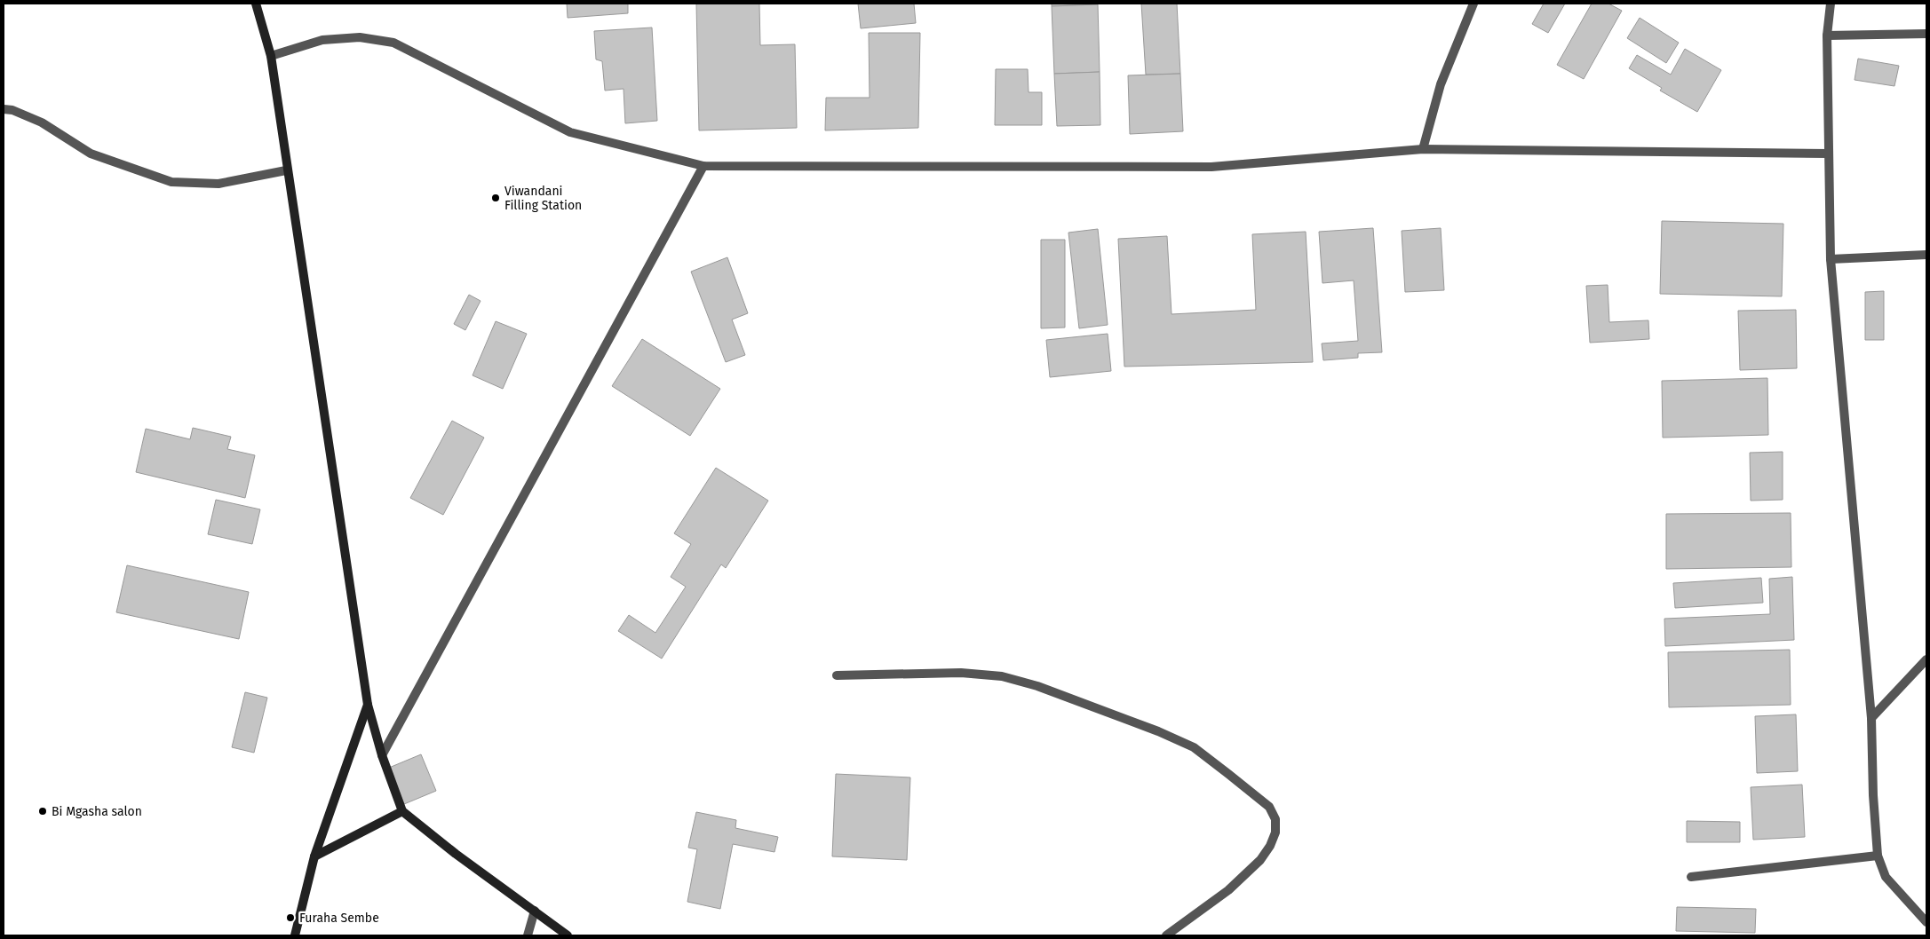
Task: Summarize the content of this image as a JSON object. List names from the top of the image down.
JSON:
{
  "places": ["Viwandani Filling Station", "Bi Mgasha salon", "Furaha Sembe"]
}
